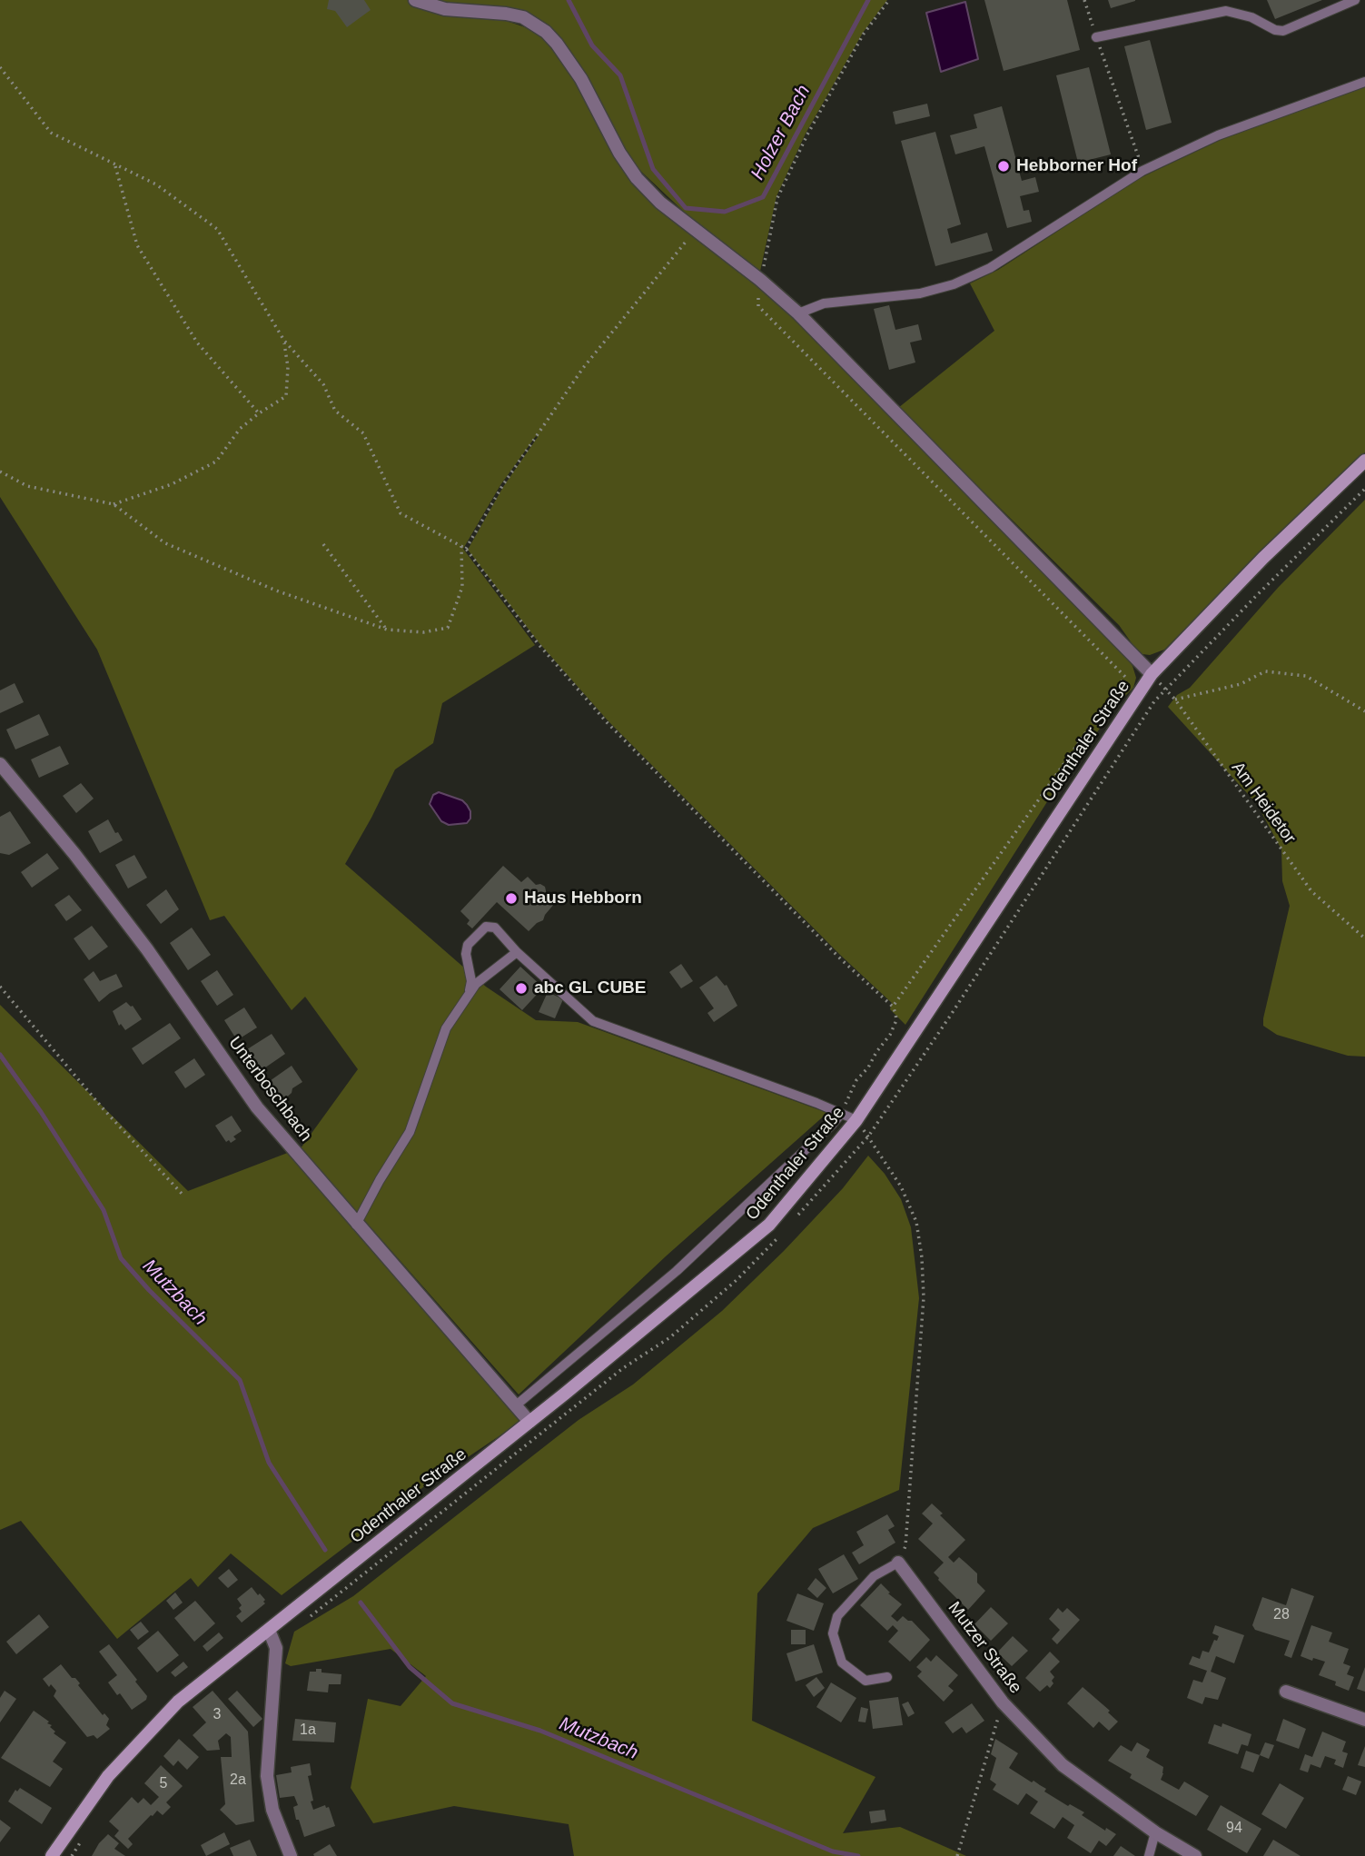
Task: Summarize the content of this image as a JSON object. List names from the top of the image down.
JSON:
{
  "streets": {
    "main road": ["Odenthaler Straße"],
    "street": ["Unterboschbach", "Mutzer Straße"],
    "path": ["Am Heidetor"]
  },
  "crossings": [
    ["Odenthaler Straße", "Am Heidetor"],
    ["Odenthaler Straße", "Unterboschbach"]
  ],
  "water": ["Holzer Bach", "Mutzbach"],
  "places": ["Hebborner Hof", "Haus Hebborn", "abc GL CUBE"],
  "house_numbers": [
    "28",
    "3",
    "1a",
    "2a",
    "5",
    "94"
  ]
}
